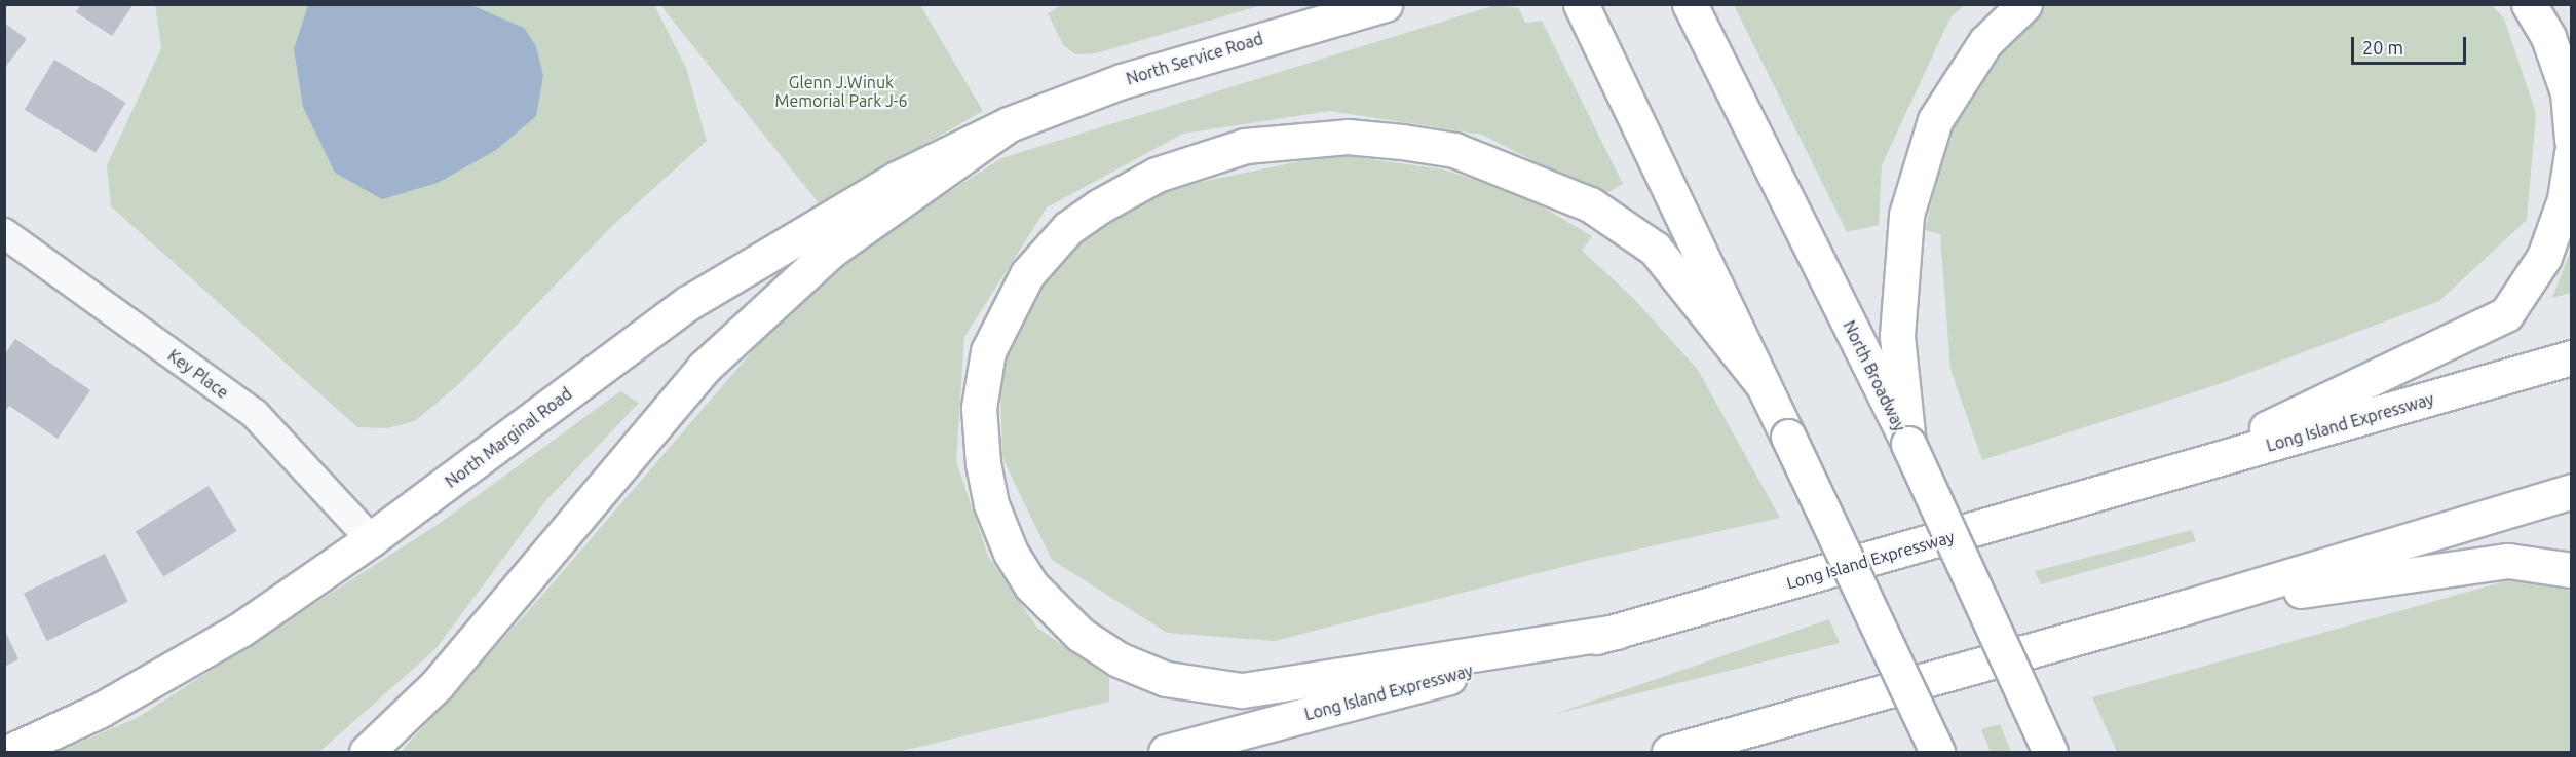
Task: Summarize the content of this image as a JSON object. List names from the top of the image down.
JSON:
{
  "streets": {
    "main road": [
      "North Service Road",
      "North Broadway",
      "Long Island Expressway",
      "North Marginal Road"
    ],
    "street": ["Key Place"]
  },
  "crossings": [
    ["North Service Road", "North Marginal Road"],
    ["Key Place", "North Marginal Road"]
  ],
  "parks": ["Glenn J.Winuk Memorial Park J-6"],
  "scale_bar": "20 m"
}
